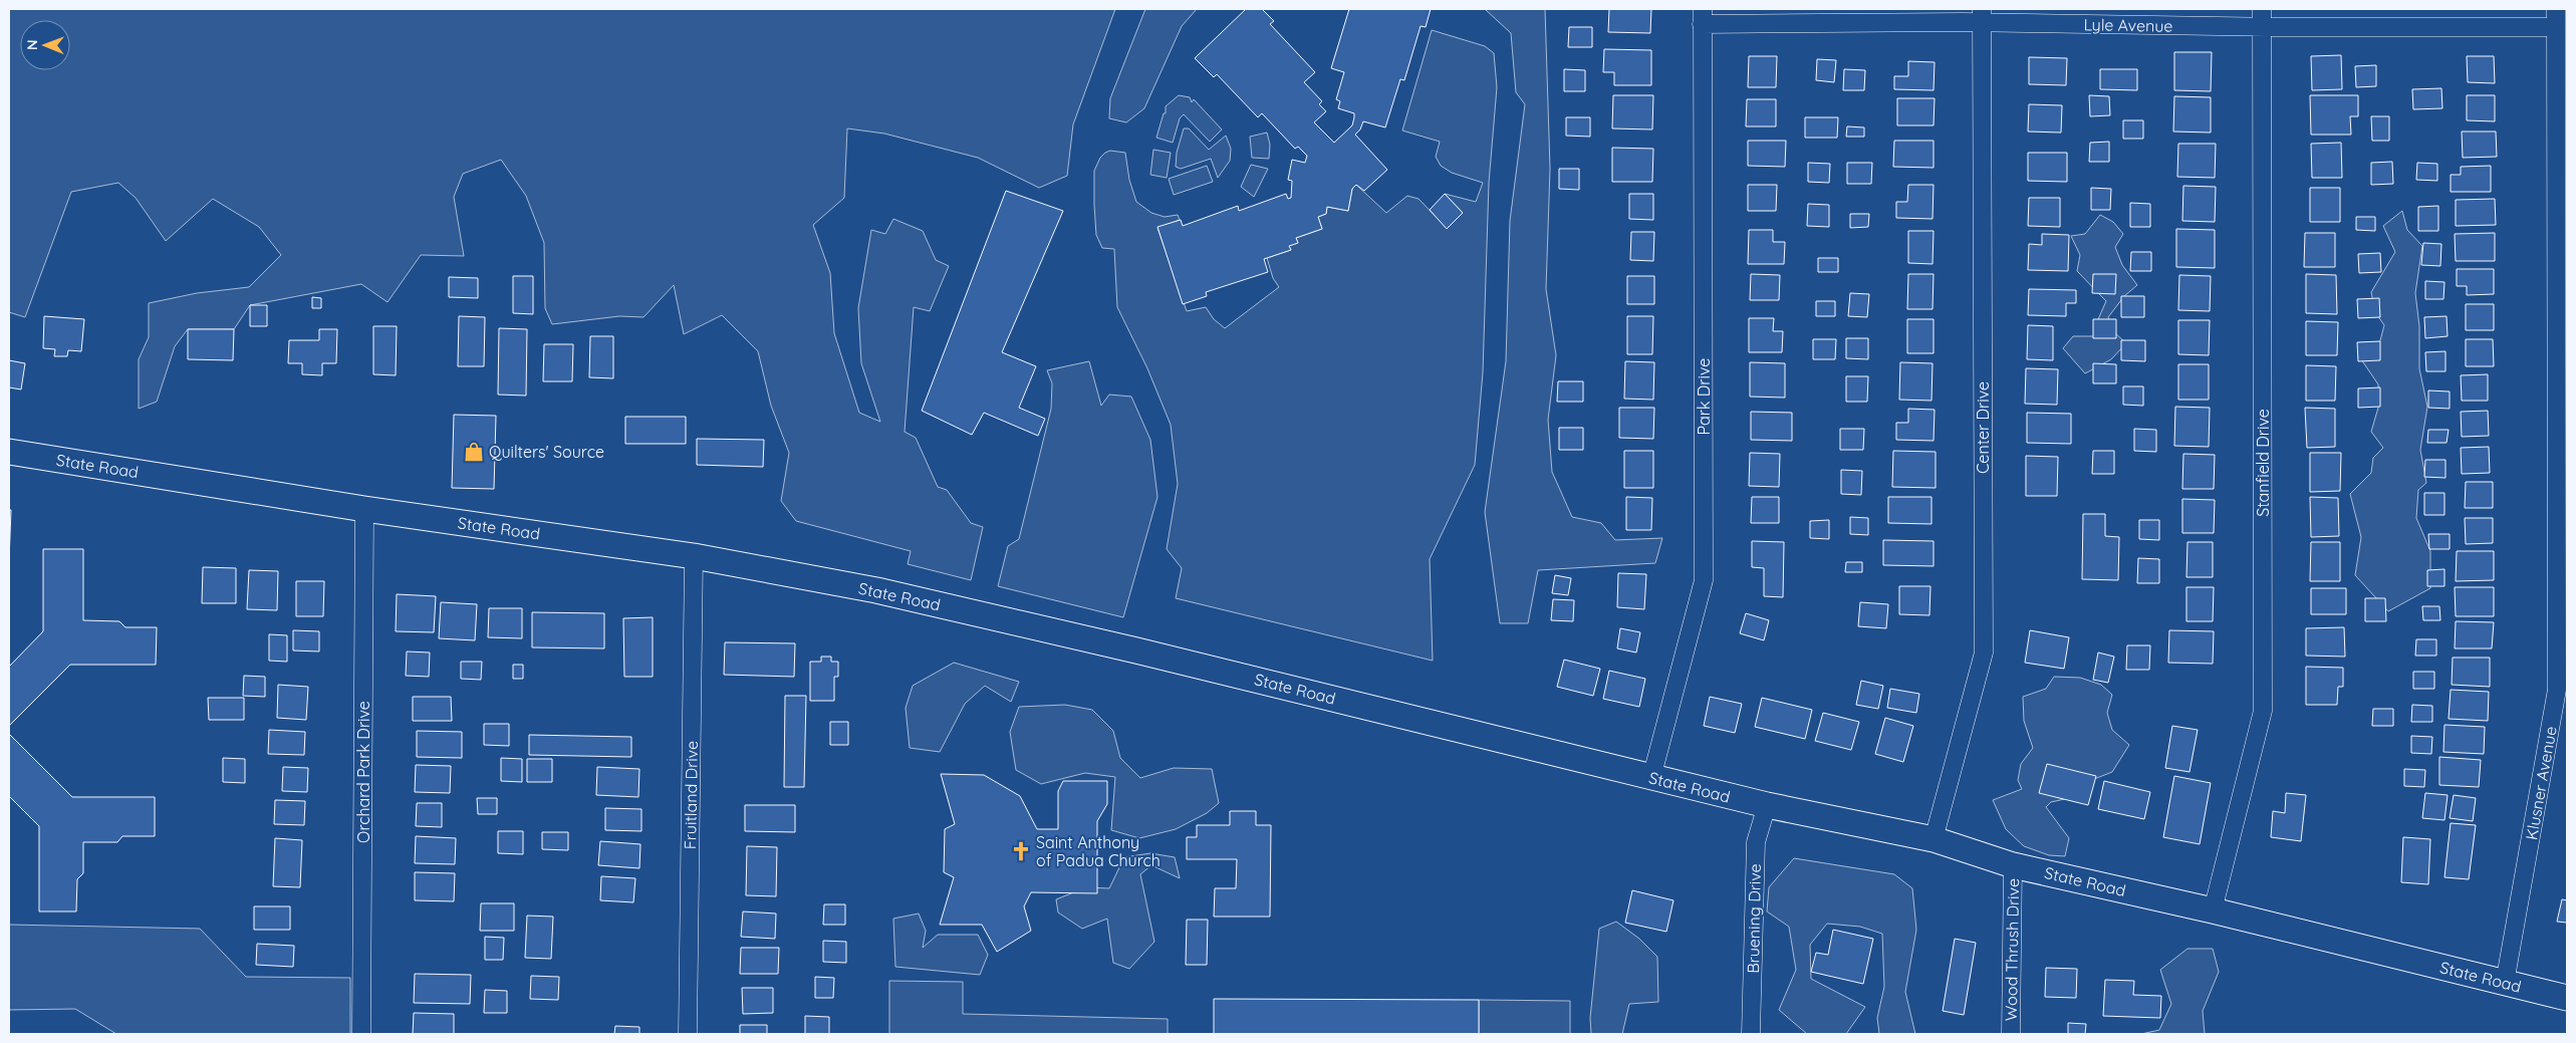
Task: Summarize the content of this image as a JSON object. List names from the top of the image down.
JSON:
{
  "streets": {
    "main road": ["State Road"],
    "street": [
      "Lyle Avenue",
      "Park Drive",
      "Center Drive",
      "Stanfield Drive",
      "Orchard Park Drive",
      "Klusner Avenue",
      "Fruitland Drive",
      "Bruening Drive",
      "Wood Thrush Drive"
    ]
  },
  "crossings": [
    ["Lyle Avenue", "Park Drive"],
    ["Lyle Avenue", "Center Drive"],
    ["Lyle Avenue", "Stanfield Drive"],
    ["Lyle Avenue", "Klusner Avenue"],
    ["Park Drive", "State Road"],
    ["Center Drive", "State Road"],
    ["Stanfield Drive", "State Road"],
    ["State Road", "Orchard Park Drive"],
    ["State Road", "Klusner Avenue"],
    ["State Road", "Fruitland Drive"],
    ["State Road", "Bruening Drive"],
    ["State Road", "Wood Thrush Drive"]
  ],
  "places": {
    "shop": ["Quilters' Source"],
    "church": ["Saint Anthony of Padua Church"]
  },
  "north": "left"
}
